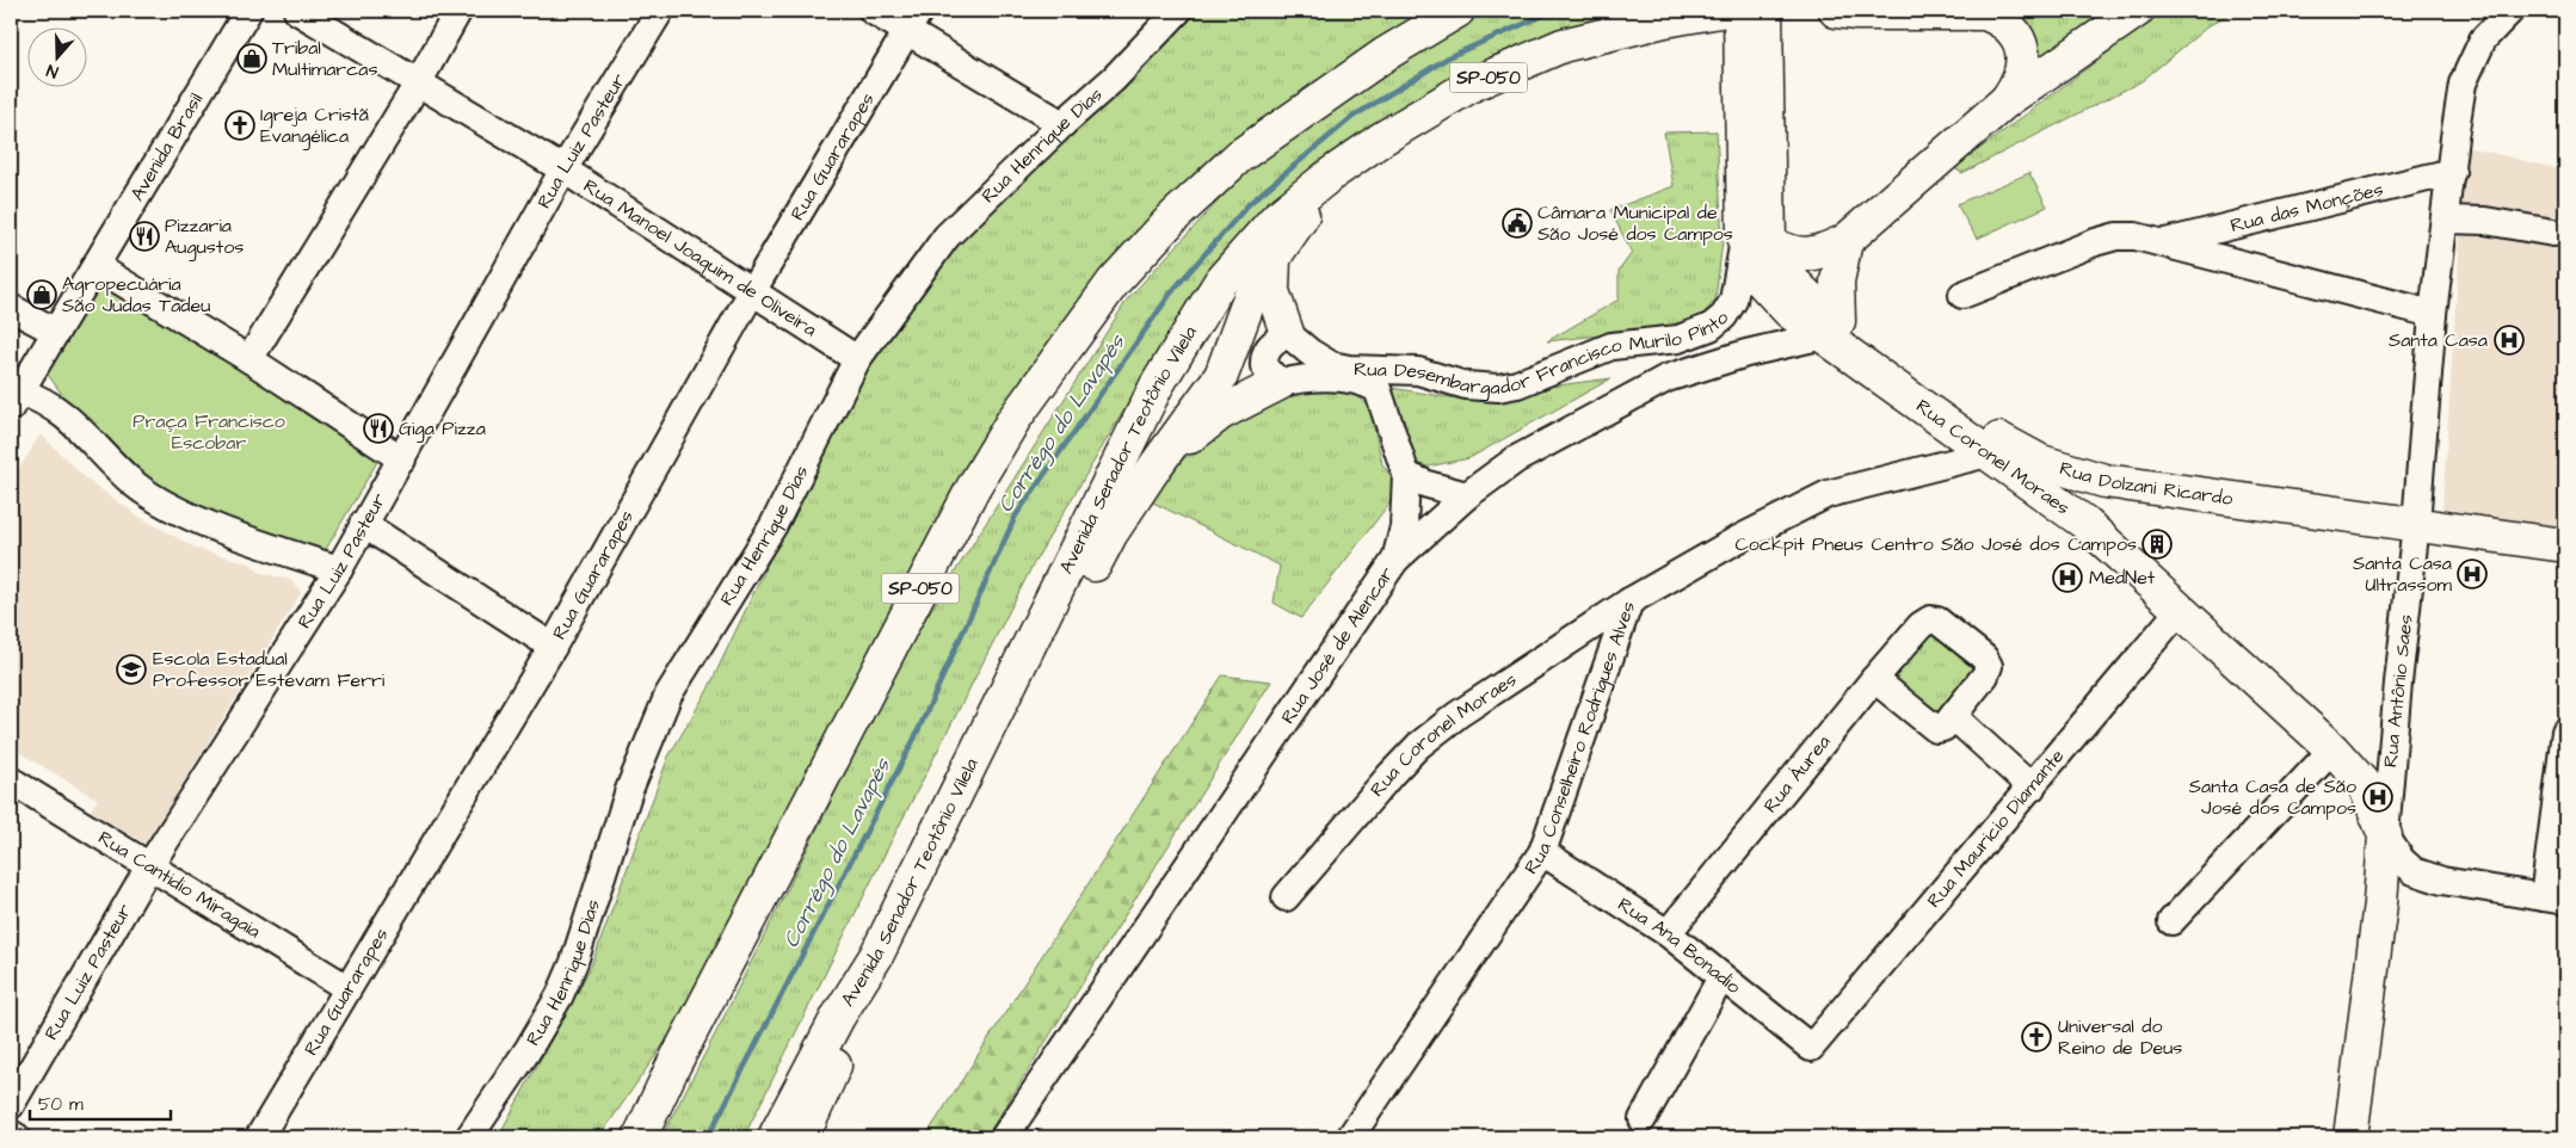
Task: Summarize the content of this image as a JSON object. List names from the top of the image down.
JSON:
{
  "streets": {
    "main road": [
      "SP-050",
      "Avenida Senador Teotônio Vilela",
      "Rua Coronel Moraes",
      "Rua Dolzani Ricardo",
      "Rua Antônio Saes"
    ],
    "street": [
      "Rua Luiz Pasteur",
      "Rua Henrique Dias",
      "Avenida Brasil",
      "Rua Guararapes",
      "Rua das Monções",
      "Rua Manoel Joaquim de Oliveira",
      "Rua Desembargador Francisco Murilo Pinto",
      "Rua José de Alencar",
      "Rua Conselheiro Rodrigues Alves",
      "Rua Áurea",
      "Rua Mauricio Diamante",
      "Rua Cantidio Miragaia",
      "Rua Ana Bonadio"
    ]
  },
  "crossings": [
    ["Rua Luiz Pasteur", "Rua Manoel Joaquim de Oliveira"],
    ["Rua Luiz Pasteur", "Rua Cantidio Miragaia"],
    ["Rua Henrique Dias", "Rua Manoel Joaquim de Oliveira"],
    ["Rua Guararapes", "Rua Manoel Joaquim de Oliveira"],
    ["Rua Guararapes", "Rua Cantidio Miragaia"],
    ["Rua das Monções", "Rua Antônio Saes"],
    ["Rua Desembargador Francisco Murilo Pinto", "Rua Dolzani Ricardo"],
    ["Rua Desembargador Francisco Murilo Pinto", "Rua José de Alencar"],
    ["Rua Coronel Moraes", "Rua Dolzani Ricardo"],
    ["Rua Coronel Moraes", "Rua José de Alencar"],
    ["Rua Coronel Moraes", "Rua Antônio Saes"],
    ["Rua Coronel Moraes", "Rua Conselheiro Rodrigues Alves"],
    ["Rua Coronel Moraes", "Rua Mauricio Diamante"],
    ["Rua Dolzani Ricardo", "Rua José de Alencar"],
    ["Rua Dolzani Ricardo", "Rua Antônio Saes"],
    ["Rua Conselheiro Rodrigues Alves", "Rua Ana Bonadio"],
    ["Rua Áurea", "Rua Ana Bonadio"],
    ["Rua Mauricio Diamante", "Rua Ana Bonadio"]
  ],
  "water": ["Corrégo do Lavapés"],
  "parks": ["Praça Francisco Escobar"],
  "places": {
    "shop": ["Tribal Multimarcas", "Agropecuária São Judas Tadeu"],
    "church": ["Igreja Cristã Evangélica", "Universal do Reino de Deus"],
    "public building": ["Câmara Municipal de São José dos Campos"],
    "restaurant": ["Pizzaria Augustos", "Giga Pizza"],
    "hospital": [
      "Santa Casa",
      "Santa Casa Ultrassom",
      "MedNet",
      "Santa Casa de São José dos Campos"
    ],
    "building": ["Cockpit Pneus Centro São José dos Campos"],
    "school or university": ["Escola Estadual Professor Estevam Ferri"]
  },
  "scale_bar": "50 m",
  "north": "bottom"
}
